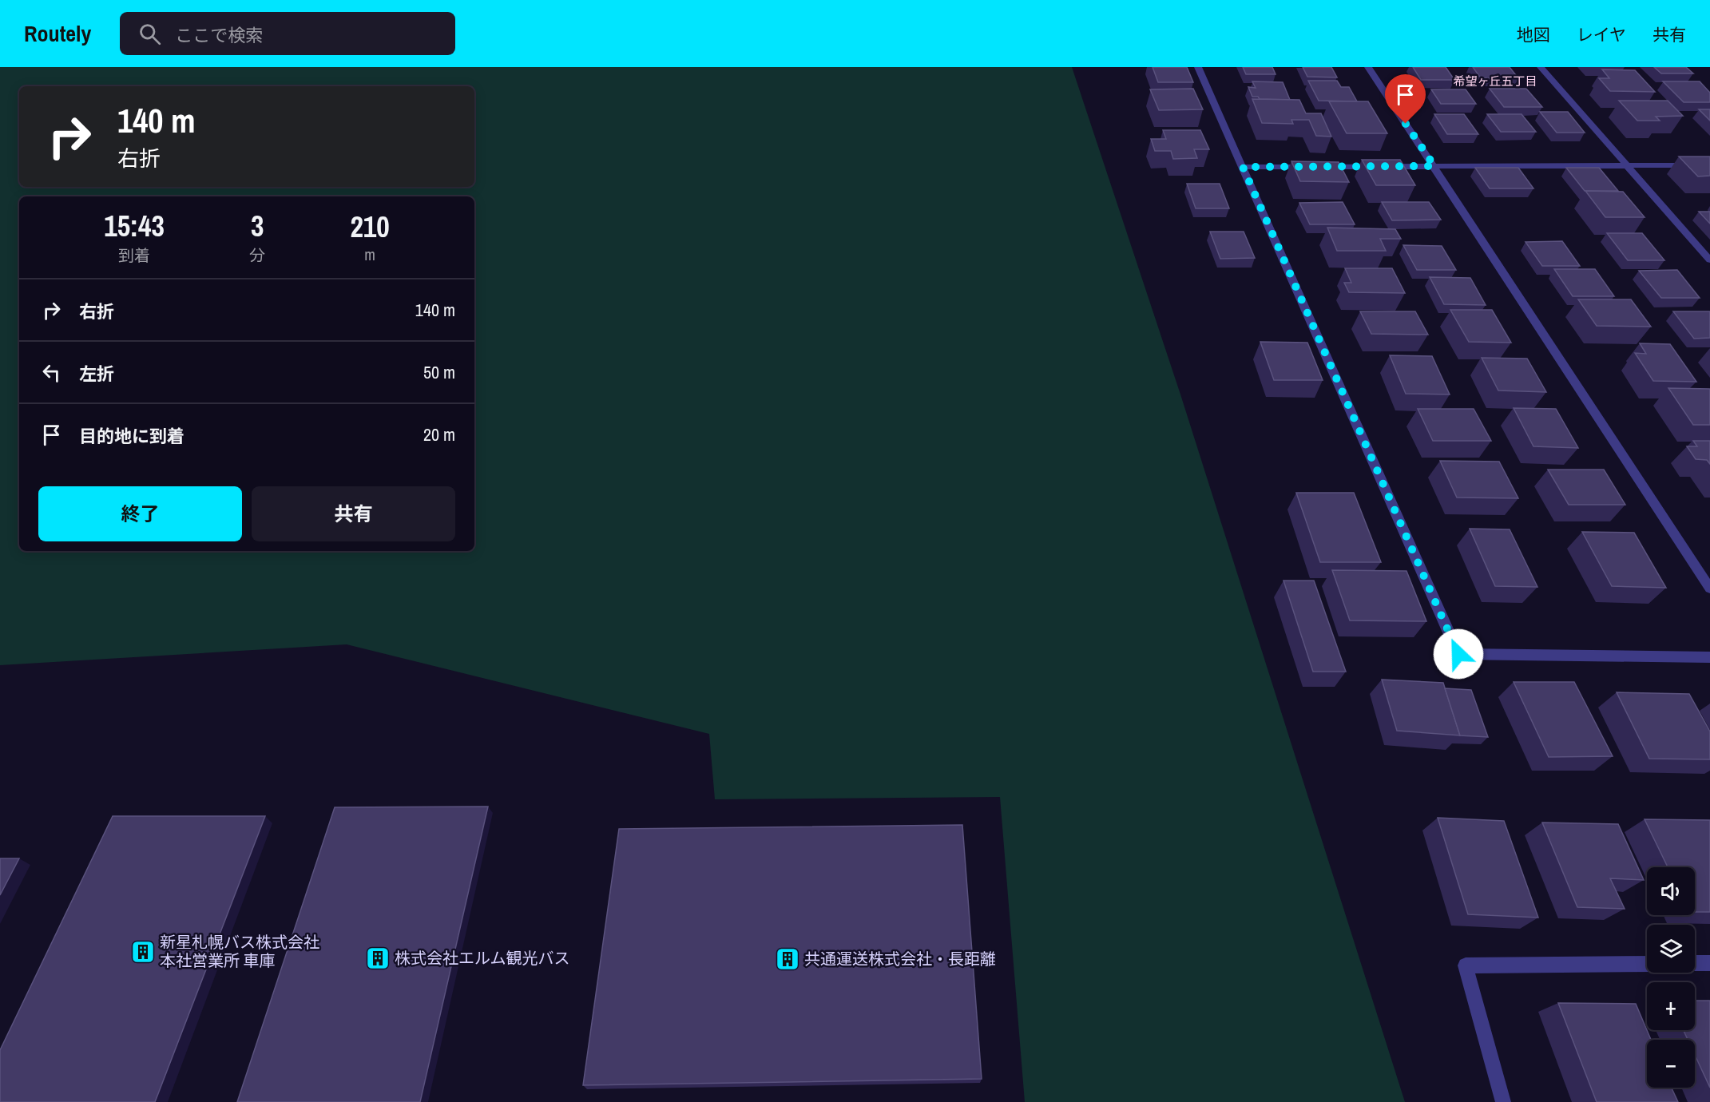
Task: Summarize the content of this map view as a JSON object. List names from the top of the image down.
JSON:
{
  "districts": ["希望ヶ丘五丁目"],
  "places": {
    "building": ["新星札幌バス株式会社 本社営業所 車庫", "株式会社エルム観光バス", "共通運送株式会社・長距離"]
  },
  "page": {
    "header": "Routely",
    "search": "ここで検索",
    "nav": ["地図", "レイヤ", "共有"],
    "turn": ["140 m", "右折"],
    "eta": [
      "15:43",
      "到着",
      "3",
      "分",
      "210",
      "m"
    ],
    "list": [
      {
        "name": "右折",
        "value": "140 m"
      },
      {
        "name": "左折",
        "value": "50 m"
      },
      {
        "name": "目的地に到着",
        "value": "20 m"
      }
    ],
    "buttons": ["終了", "共有"],
    "map_buttons": ["+", "−"]
  }
}
